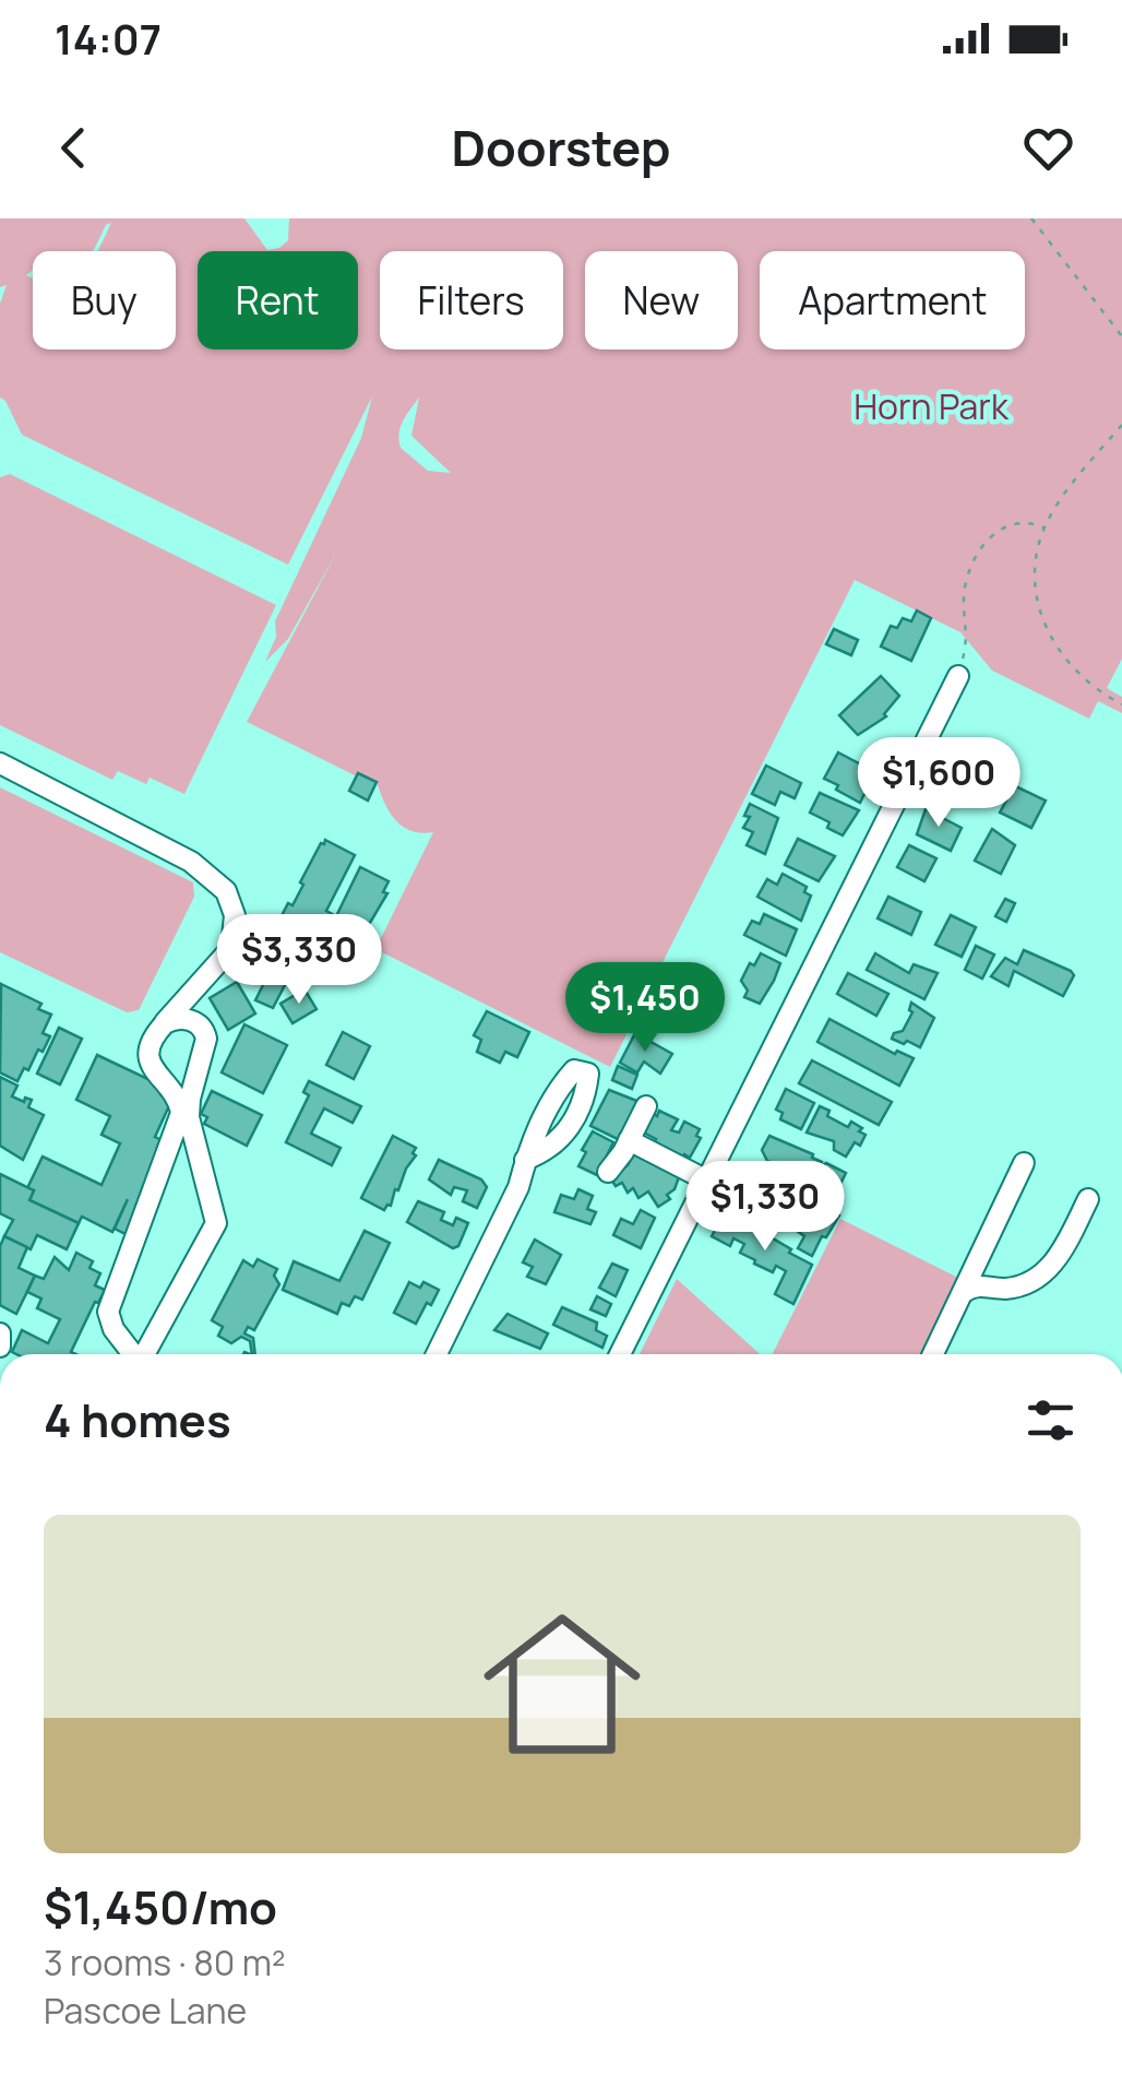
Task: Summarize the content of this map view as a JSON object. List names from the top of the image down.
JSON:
{
  "parks": ["Horn Park"],
  "page": {
    "status": "14:07",
    "header": "Doorstep",
    "chip": [
      "Buy",
      "Rent",
      "Filters",
      "New",
      "Apartment"
    ],
    "price": [
      "$1,600",
      "$3,330",
      "$1,450",
      "$1,330"
    ],
    "heading": "4 homes",
    "list": [
      {
        "name": "$1,450/mo",
        "note": "3 rooms · 80 m² · Pascoe Lane"
      }
    ]
  }
}
